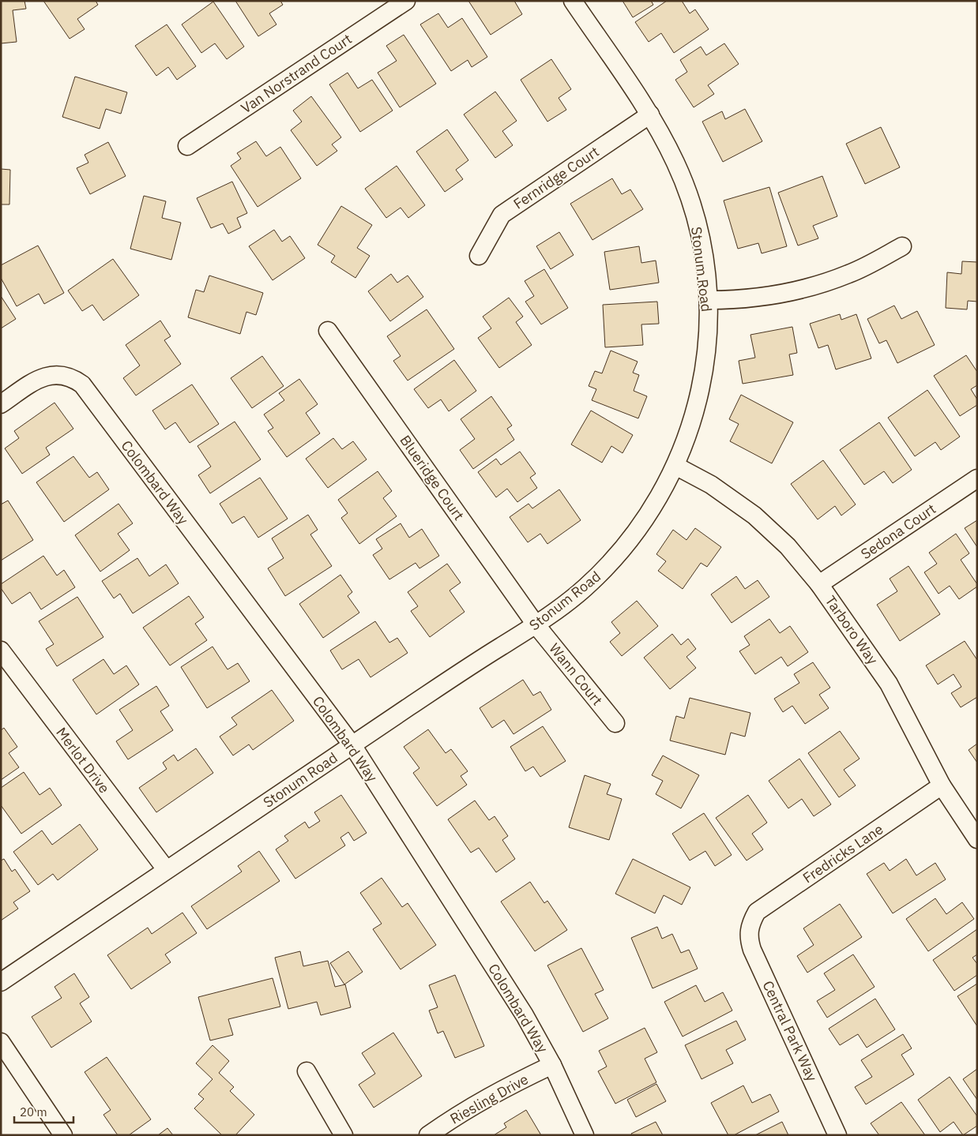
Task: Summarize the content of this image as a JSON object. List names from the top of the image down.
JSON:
{
  "streets": {
    "street": [
      "Van Norstrand Court",
      "Fernridge Court",
      "Stonum Road",
      "Blueridge Court",
      "Colombard Way",
      "Sedona Court",
      "Tarboro Way",
      "Wann Court",
      "Merlot Drive",
      "Fredricks Lane",
      "Central Park Way",
      "Riesling Drive"
    ]
  },
  "crossings": [
    ["Fernridge Court", "Stonum Road"],
    ["Stonum Road", "Blueridge Court"],
    ["Stonum Road", "Colombard Way"],
    ["Stonum Road", "Tarboro Way"],
    ["Stonum Road", "Wann Court"],
    ["Stonum Road", "Merlot Drive"],
    ["Blueridge Court", "Wann Court"],
    ["Colombard Way", "Riesling Drive"],
    ["Sedona Court", "Tarboro Way"],
    ["Tarboro Way", "Fredricks Lane"],
    ["Fredricks Lane", "Central Park Way"]
  ],
  "scale_bar": "20 m"
}
